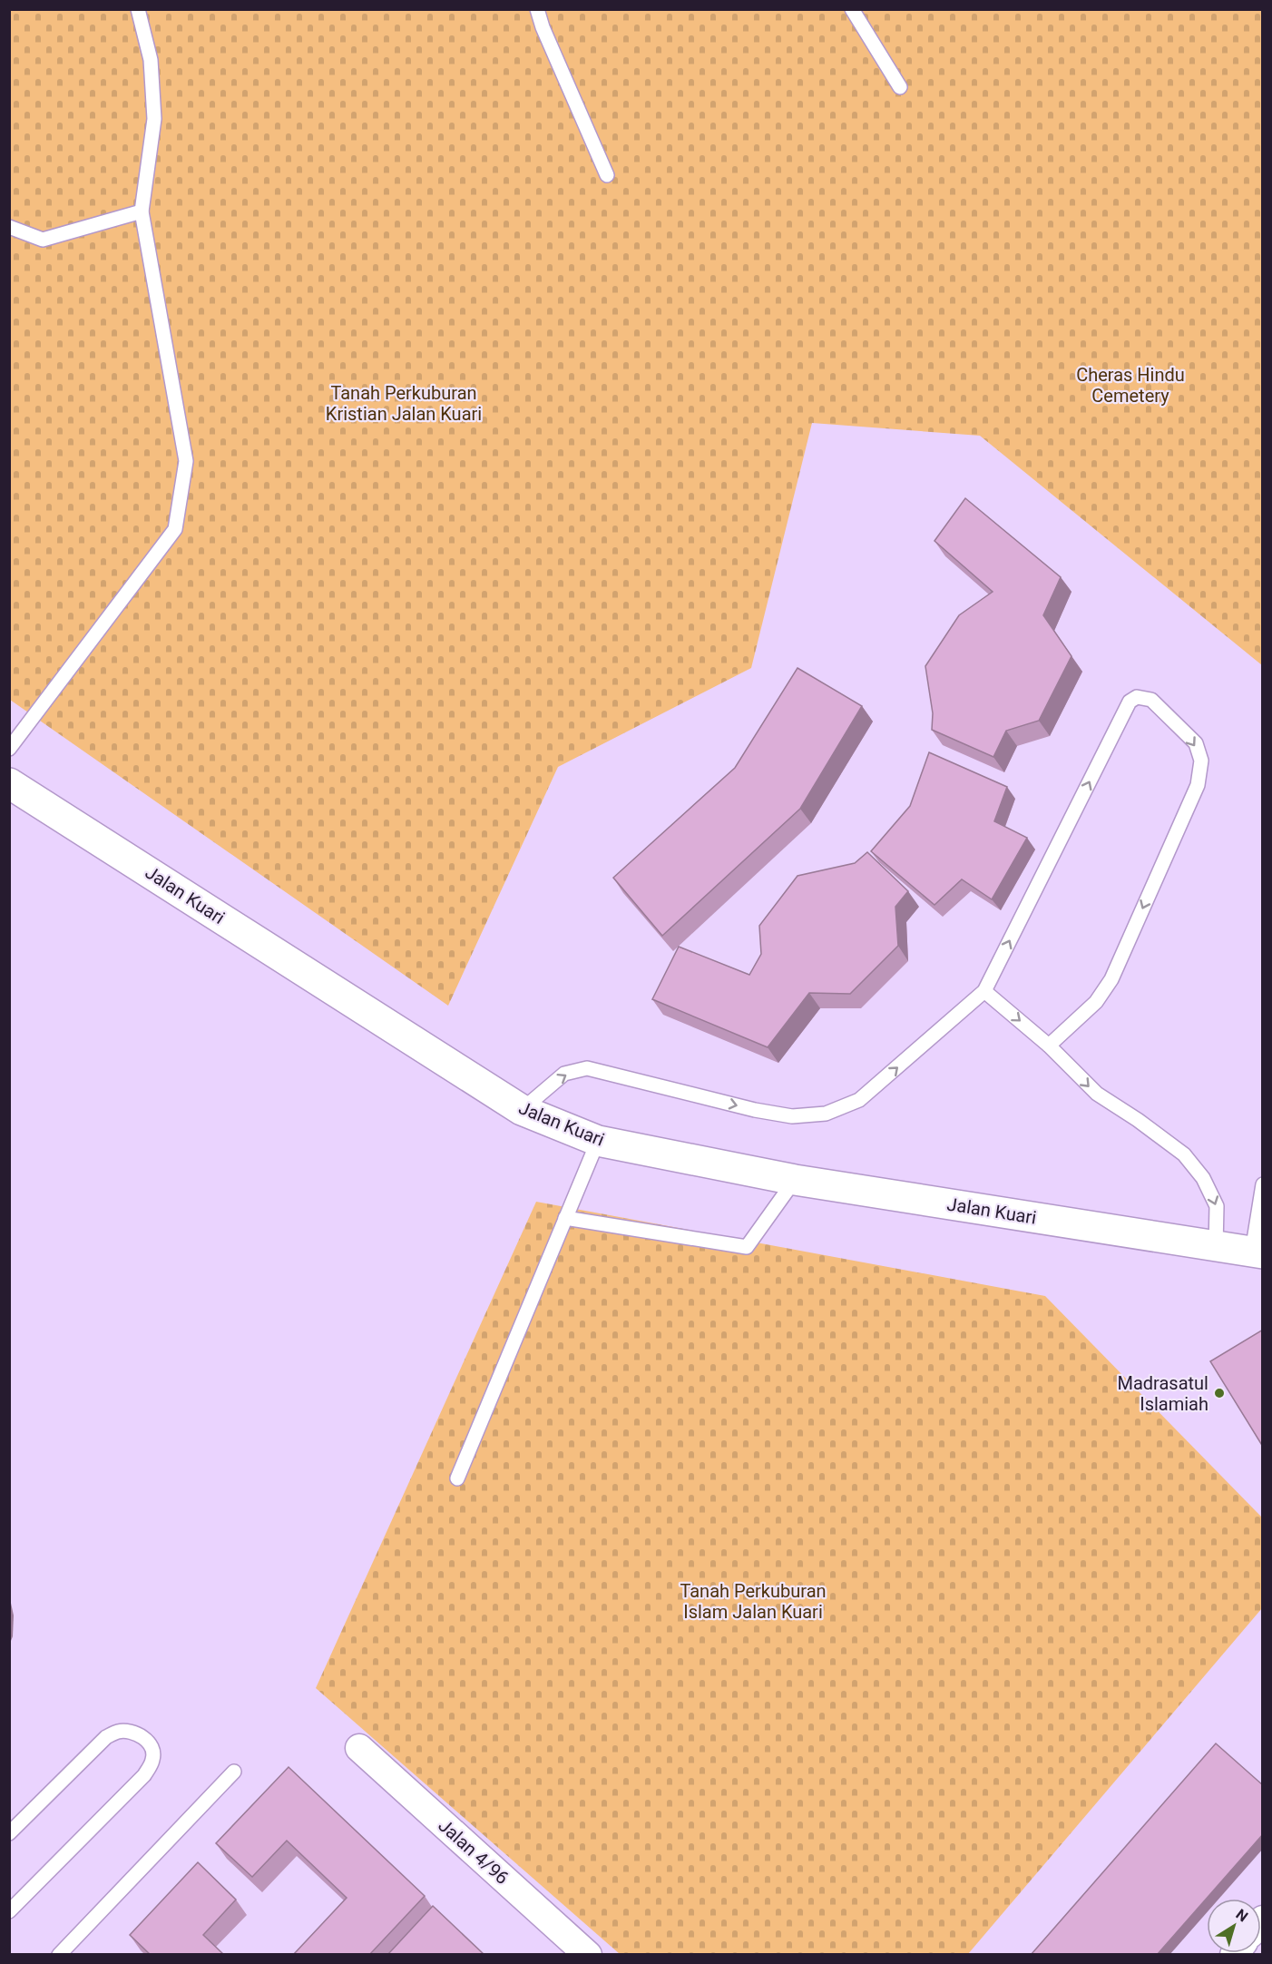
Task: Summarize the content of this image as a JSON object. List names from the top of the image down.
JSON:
{
  "streets": {
    "street": ["Jalan Kuari", "Jalan 4/96"]
  },
  "parks": ["Cheras Hindu Cemetery", "Tanah Perkuburan Kristian Jalan Kuari", "Tanah Perkuburan Islam Jalan Kuari"],
  "places": ["Madrasatul Islamiah"],
  "north": "top right"
}
